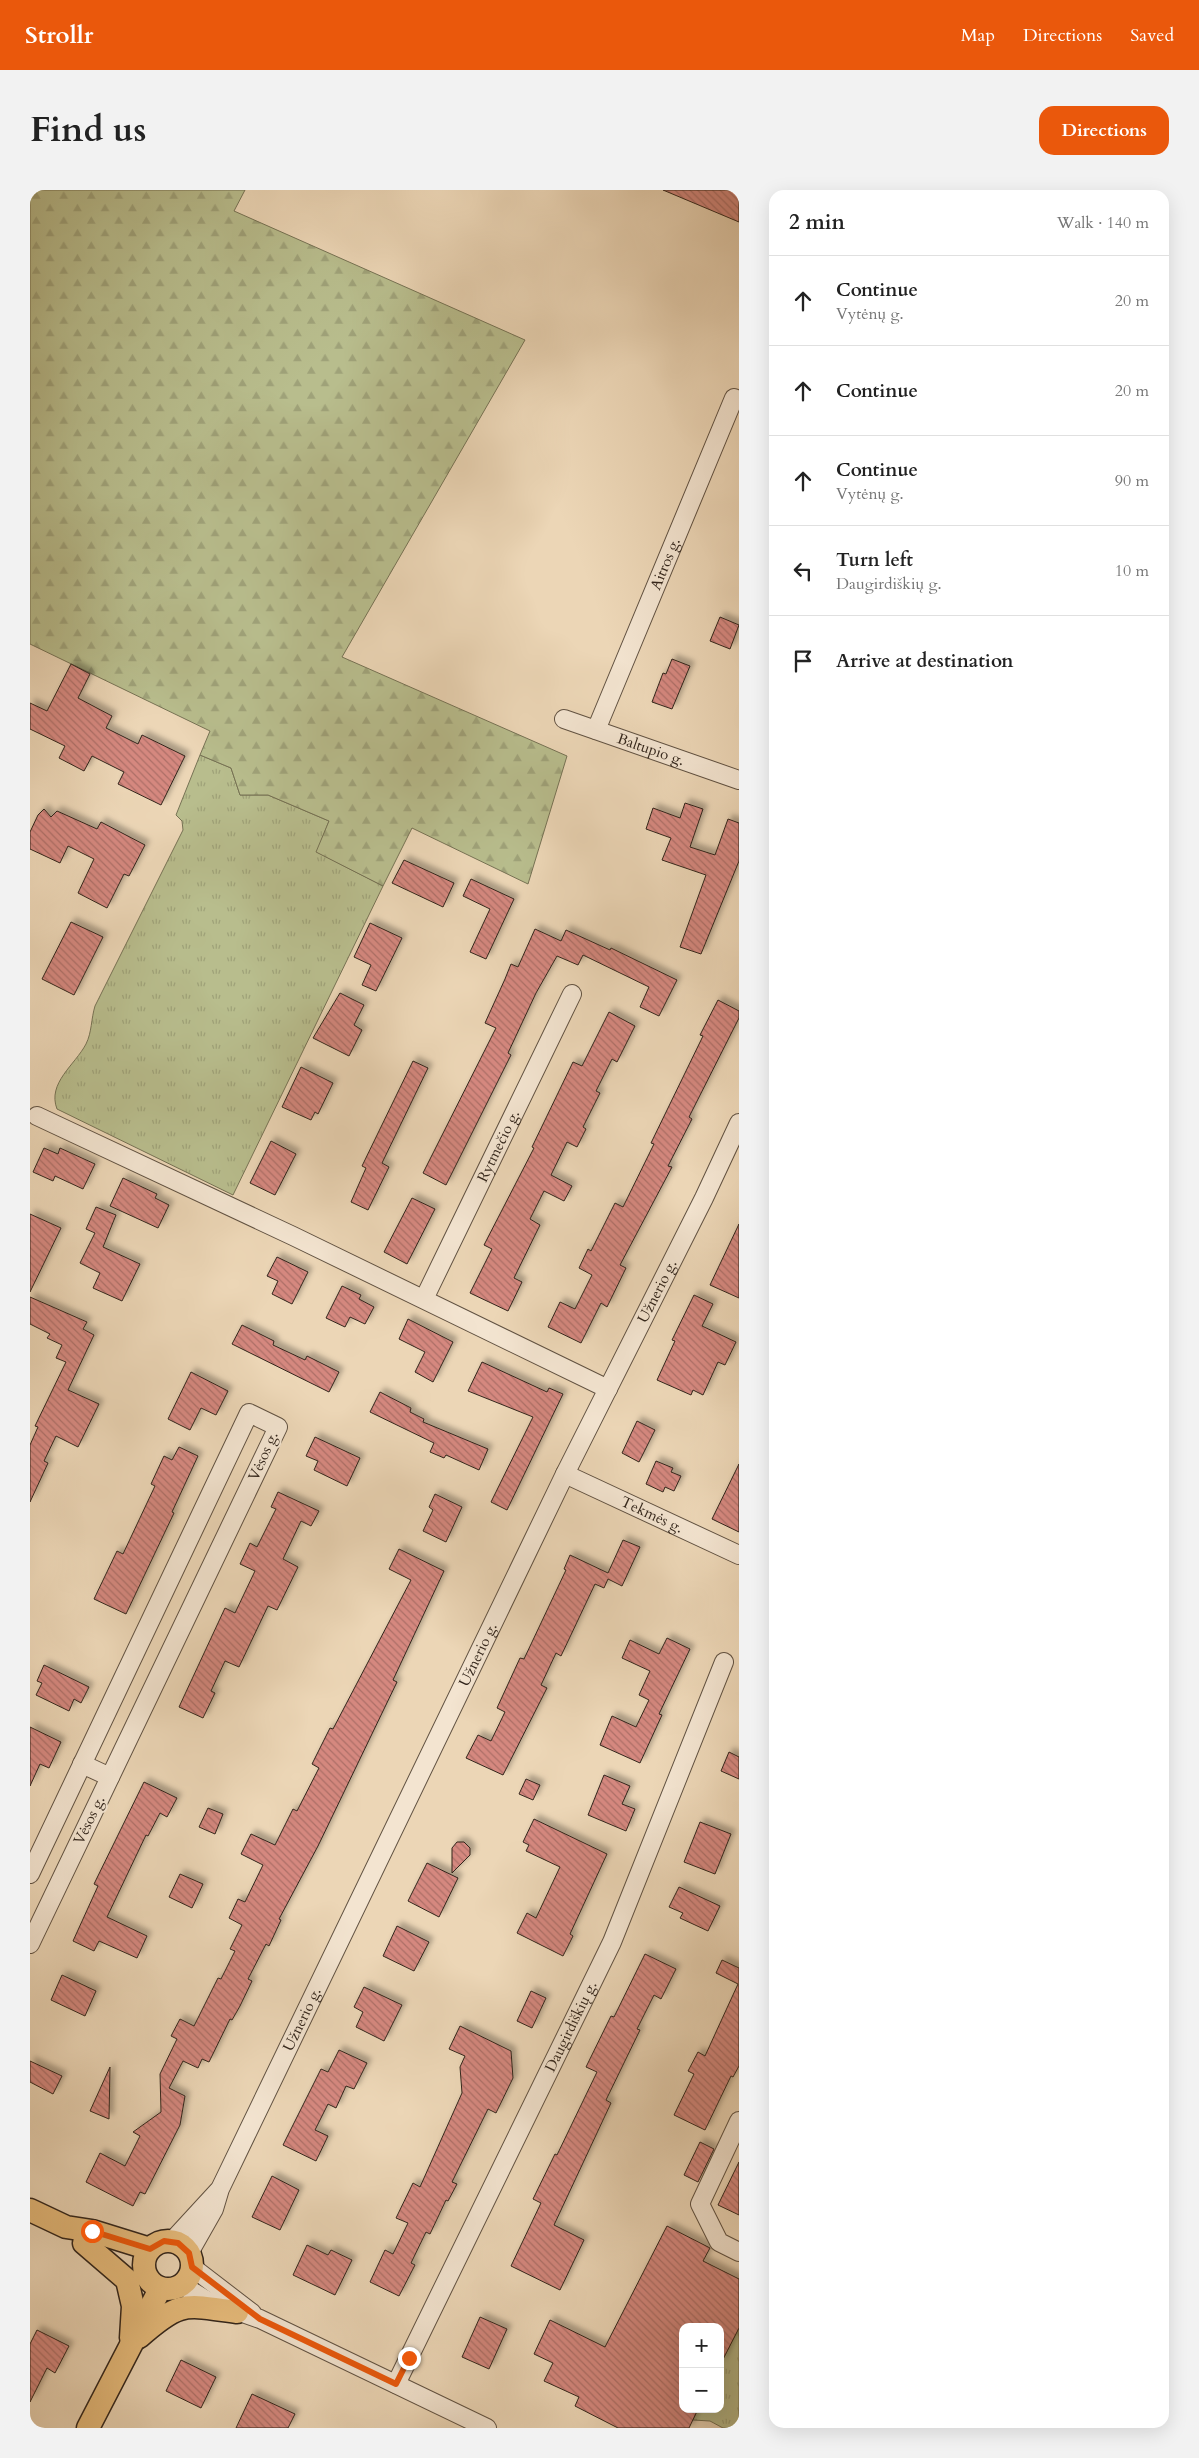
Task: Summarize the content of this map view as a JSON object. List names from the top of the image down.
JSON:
{
  "streets": {
    "street": [
      "Aitros g.",
      "Baltupio g.",
      "Rytmečio g.",
      "Užnerio g.",
      "Vėsos g.",
      "Tekmės g.",
      "Daugirdiškių g."
    ]
  },
  "crossings": [
    ["Aitros g.", "Baltupio g."],
    ["Užnerio g.", "Tekmės g."]
  ],
  "page": {
    "header": "Strollr",
    "nav": ["Map", "Directions", "Saved"],
    "title": "Find us",
    "buttons": "Directions",
    "heading": ["2 min", "Walk · 140 m"],
    "list": [
      ["Continue", "Vytėnų g.", "20 m"],
      ["Continue", "20 m"],
      ["Continue", "Vytėnų g.", "90 m"],
      ["Turn left", "Daugirdiškių g.", "10 m"],
      "Arrive at destination"
    ],
    "map_buttons": ["+", "−"]
  }
}
